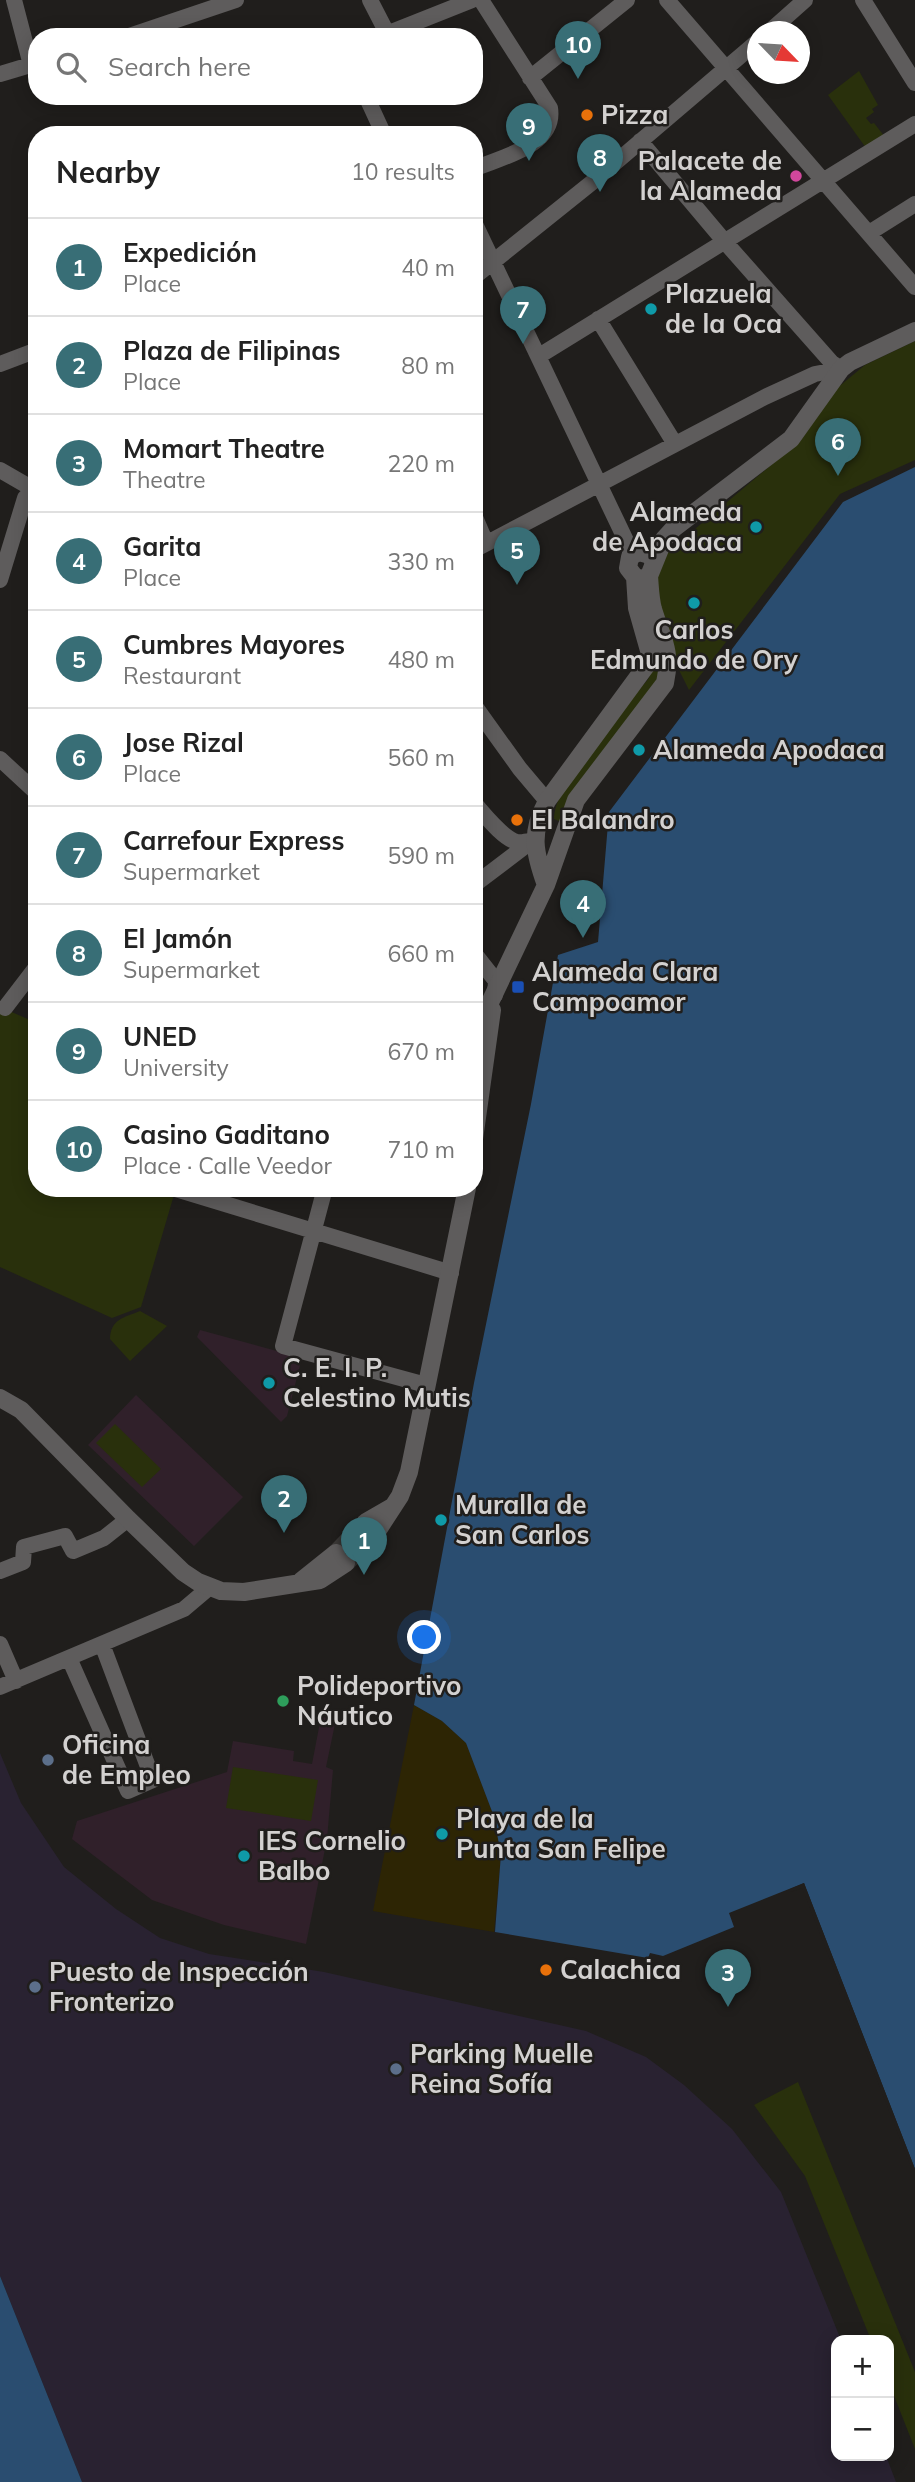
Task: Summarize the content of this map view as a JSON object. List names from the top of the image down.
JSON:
{
  "places": {
    "other": [
      "Pizza",
      "Palacete de la Alameda",
      "Plazuela de la Oca",
      "Alameda de Apodaca",
      "Carlos Edmundo de Ory",
      "Alameda Apodaca",
      "El Balandro",
      "C. E. I. P. Celestino Mutis",
      "Muralla de San Carlos",
      "Polideportivo Náutico",
      "Oficina de Empleo",
      "Playa de la Punta San Felipe",
      "IES Cornelio Balbo",
      "Calachica",
      "Puesto de Inspección Fronterizo",
      "Parking Muelle Reina Sofía"
    ],
    "transit": ["Alameda Clara Campoamor"]
  },
  "north": "bottom right",
  "page": {
    "pins": [
      "10",
      "9",
      "8",
      "7",
      "6",
      "5",
      "4",
      "2",
      "1",
      "3"
    ],
    "search": "Search here",
    "heading": ["Nearby", "10 results"],
    "list": [
      {
        "mark": "1",
        "name": "Expedición",
        "note": "Place",
        "value": "40 m"
      },
      {
        "mark": "2",
        "name": "Plaza de Filipinas",
        "note": "Place",
        "value": "80 m"
      },
      {
        "mark": "3",
        "name": "Momart Theatre",
        "note": "Theatre",
        "value": "220 m"
      },
      {
        "mark": "4",
        "name": "Garita",
        "note": "Place",
        "value": "330 m"
      },
      {
        "mark": "5",
        "name": "Cumbres Mayores",
        "note": "Restaurant",
        "value": "480 m"
      },
      {
        "mark": "6",
        "name": "Jose Rizal",
        "note": "Place",
        "value": "560 m"
      },
      {
        "mark": "7",
        "name": "Carrefour Express",
        "note": "Supermarket",
        "value": "590 m"
      },
      {
        "mark": "8",
        "name": "El Jamón",
        "note": "Supermarket",
        "value": "660 m"
      },
      {
        "mark": "9",
        "name": "UNED",
        "note": "University",
        "value": "670 m"
      },
      {
        "mark": "10",
        "name": "Casino Gaditano",
        "note": "Place · Calle Veedor",
        "value": "710 m"
      }
    ],
    "map_buttons": ["+", "−"]
  }
}
